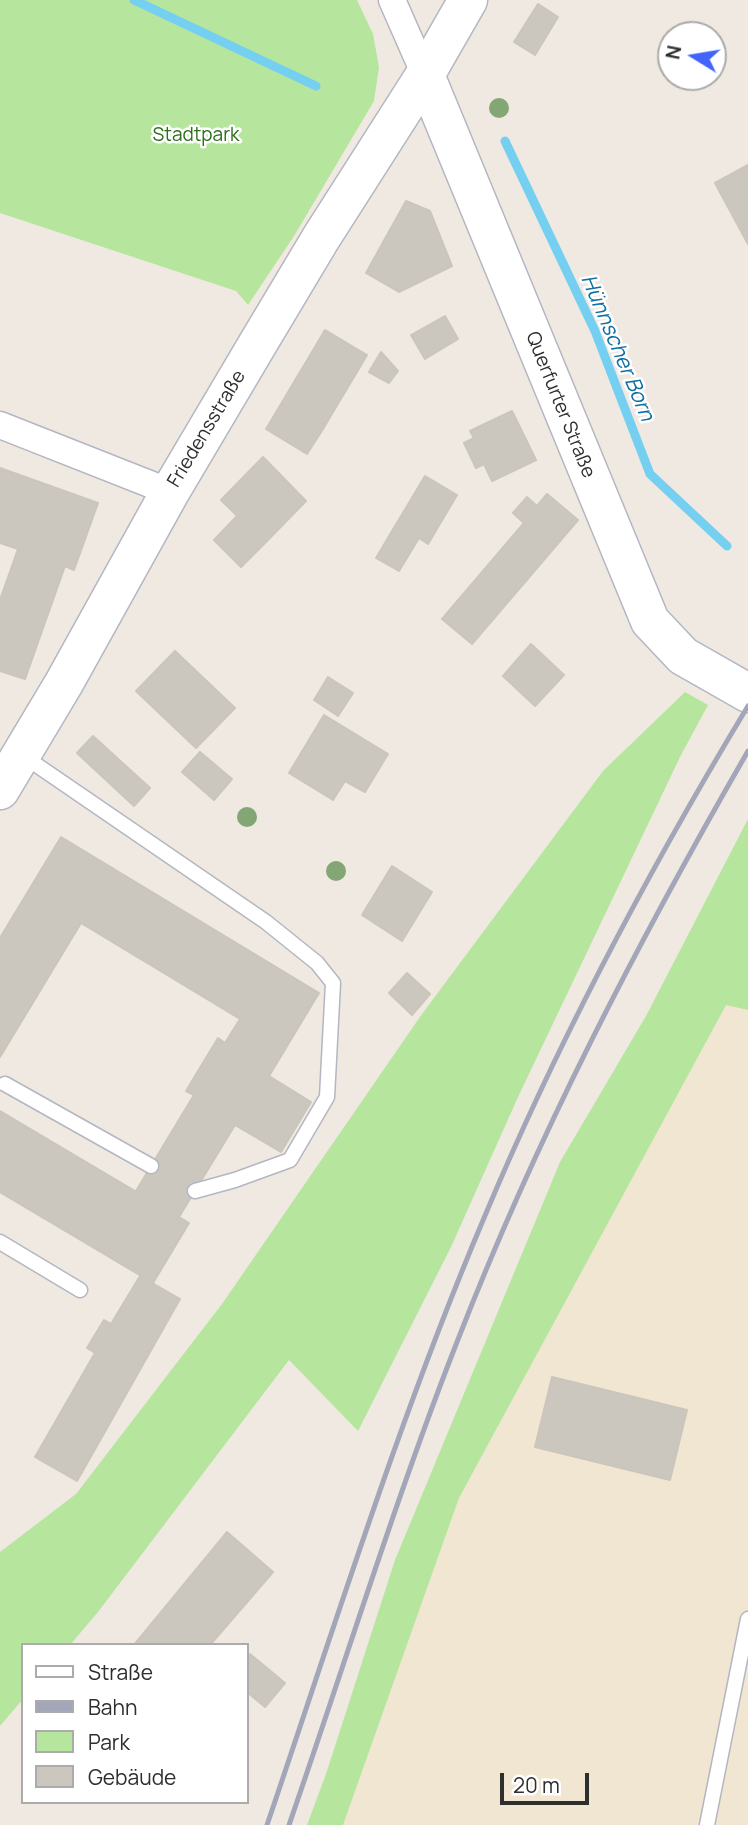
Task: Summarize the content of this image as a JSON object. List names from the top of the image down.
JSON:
{
  "streets": {
    "main road": ["Querfurter Straße", "Friedensstraße"]
  },
  "crossings": [
    ["Querfurter Straße", "Friedensstraße"]
  ],
  "water": ["Hünnscher Born"],
  "parks": ["Stadtpark"],
  "legend": [
    "Straße",
    "Bahn",
    "Park",
    "Gebäude"
  ],
  "scale_bar": "20 m",
  "north": "left"
}
